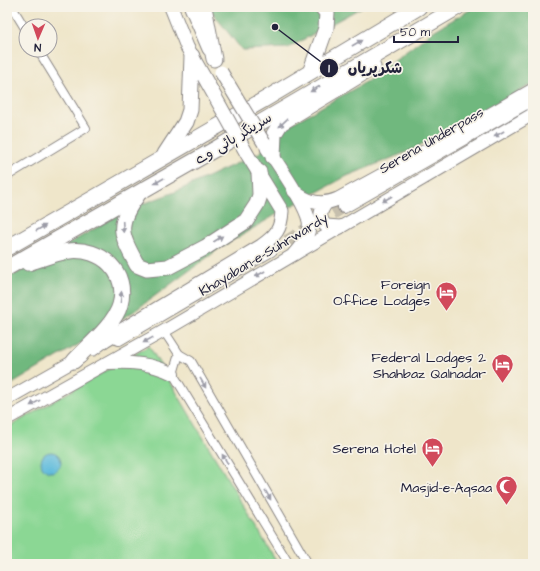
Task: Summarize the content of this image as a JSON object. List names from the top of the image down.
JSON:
{
  "streets": {
    "highway": ["سرینگر ہائی وے"],
    "main road": ["Serena Underpass", "Khayaban-e-Suhrwardy"]
  },
  "places": {
    "other": ["شکرپریاں"],
    "hotel": ["Foreign Office Lodges", "Federal Lodges 2 Shahbaz Qalnadar", "Serena Hotel"],
    "mosque": ["Masjid-e-Aqsaa"]
  },
  "scale_bar": "50 m",
  "north": "bottom"
}
